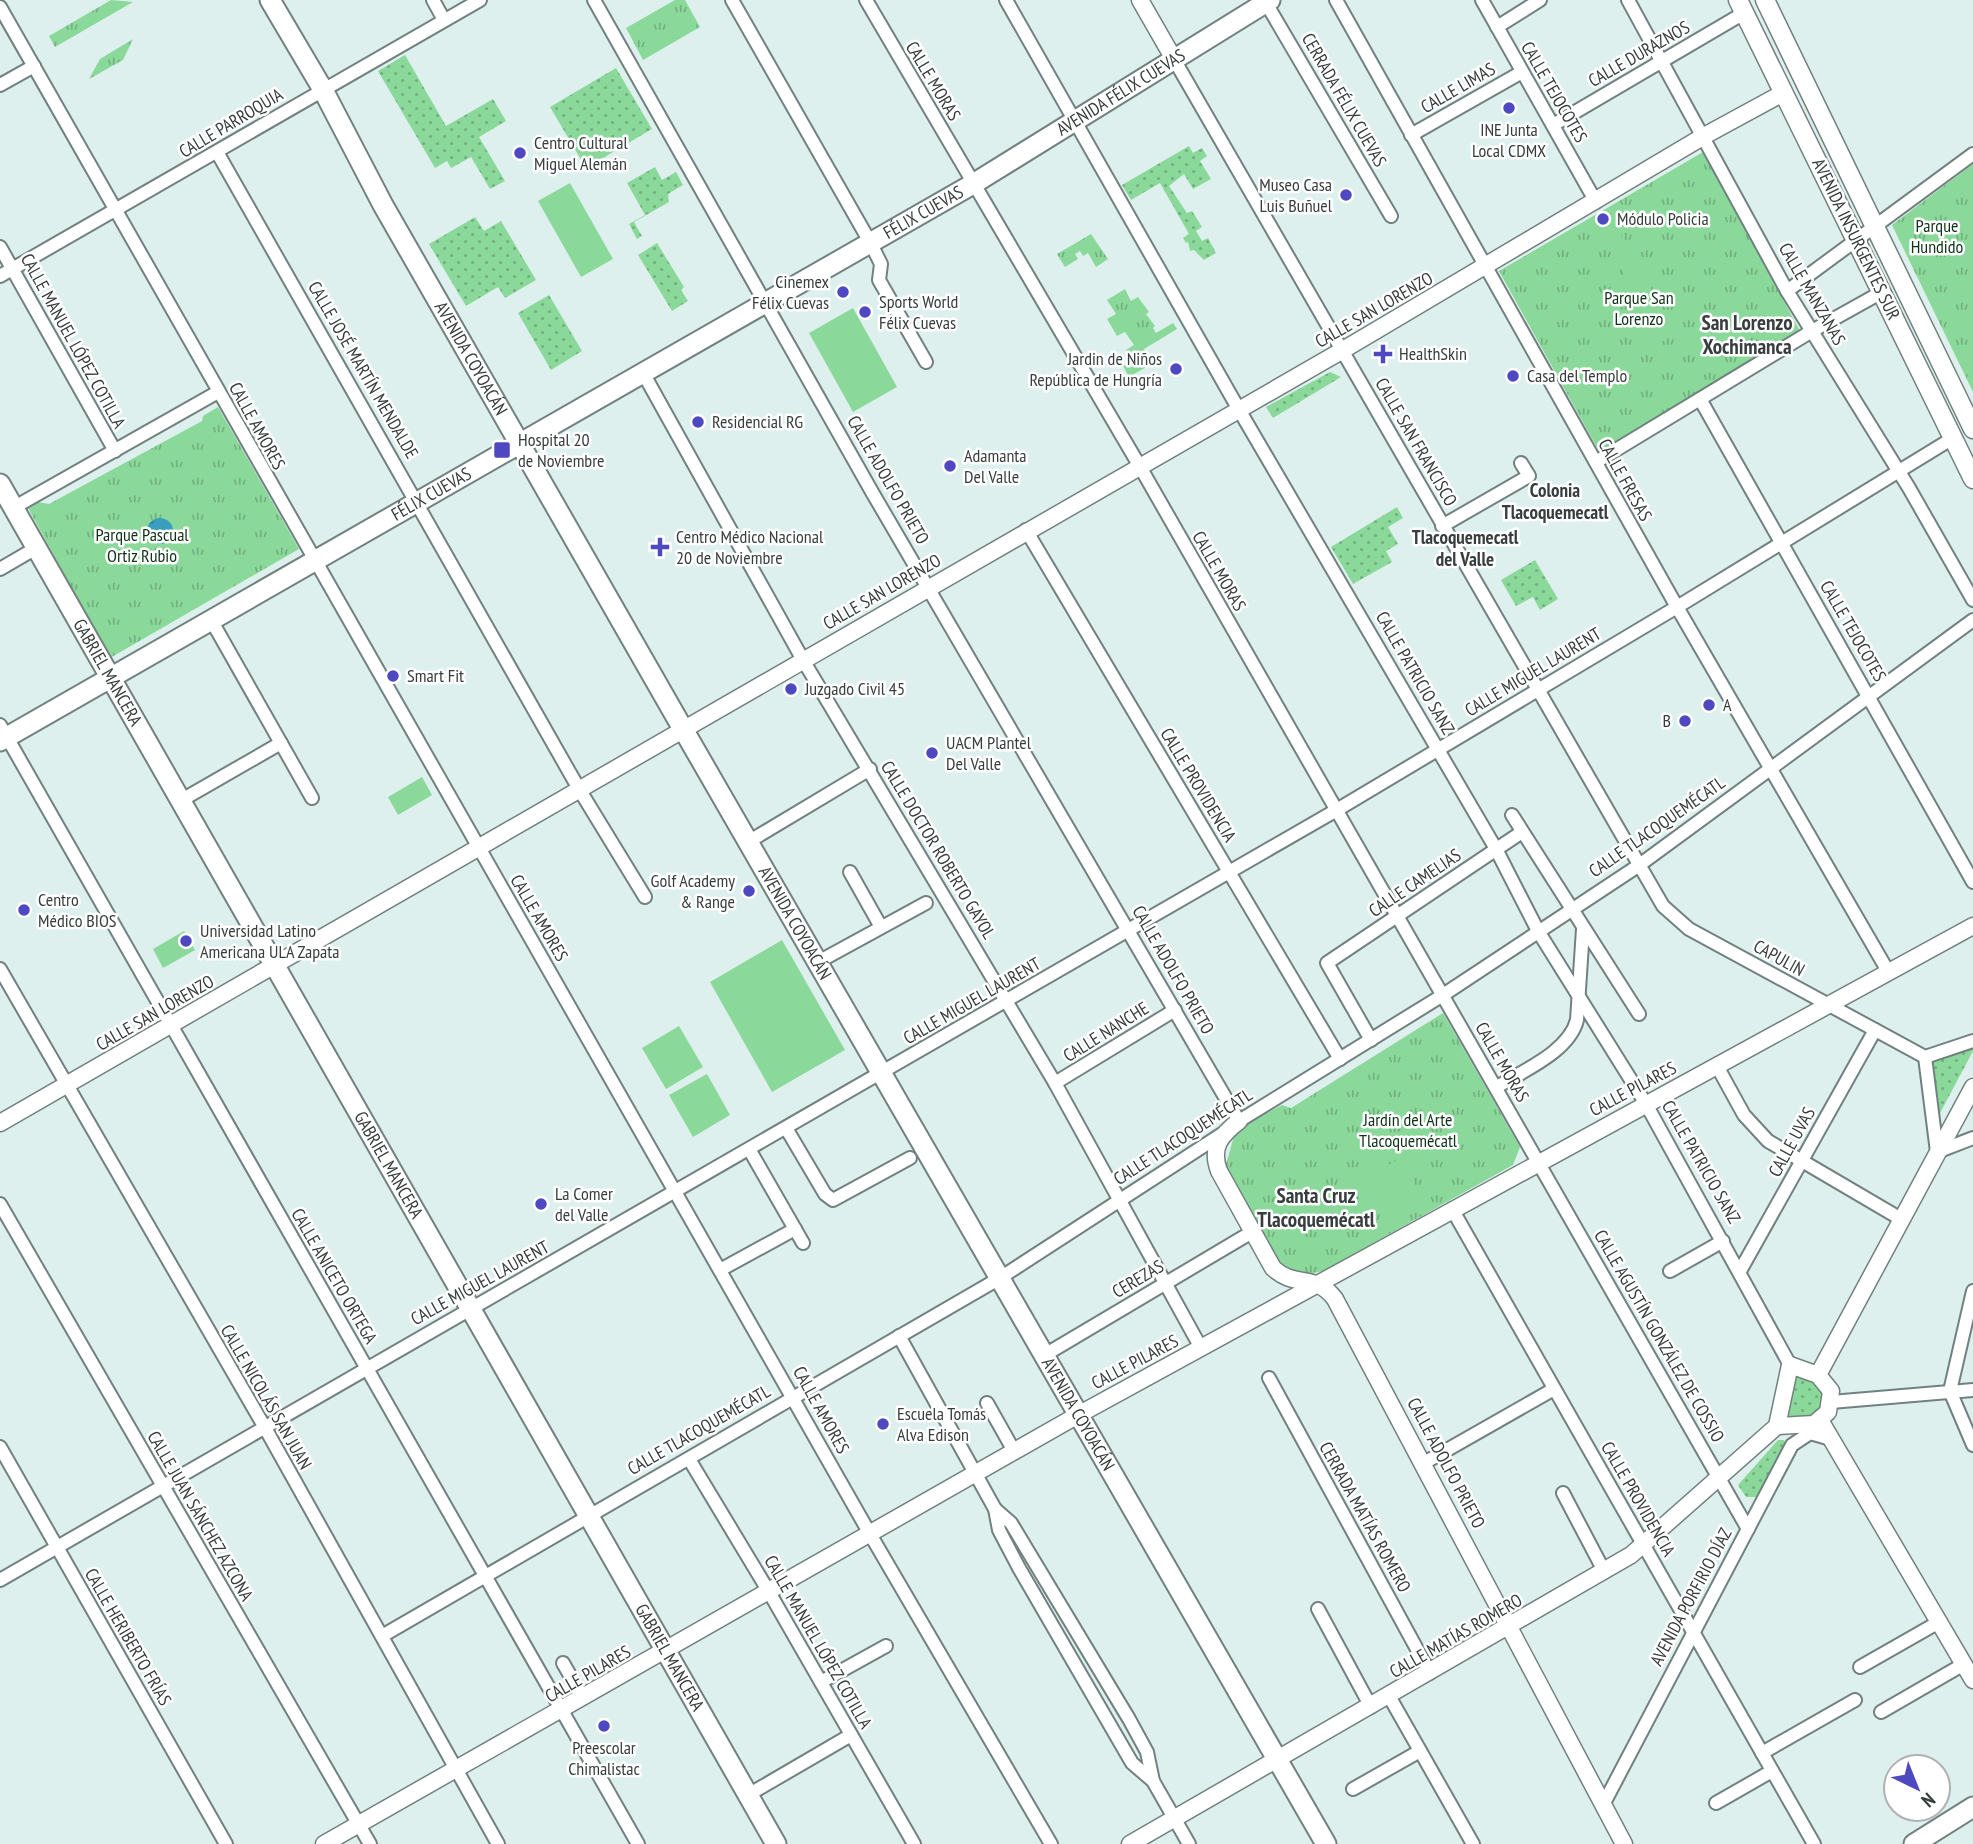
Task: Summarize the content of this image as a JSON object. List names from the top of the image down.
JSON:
{
  "streets": {
    "main road": [
      "AVENIDA FÉLIX CUEVAS",
      "FÉLIX CUEVAS",
      "AVENIDA INSURGENTES SUR",
      "AVENIDA COYOACÁN",
      "GABRIEL MANCERA"
    ],
    "street": [
      "CALLE DURAZNOS",
      "CALLE MORAS",
      "CALLE LIMAS",
      "CALLE TEJOCOTES",
      "CERRADA FÉLIX CUEVAS",
      "CALLE PARROQUIA",
      "CALLE MANZANAS",
      "CALLE SAN LORENZO",
      "CALLE MANUEL LÓPEZ COTILLA",
      "CALLE JOSÉ MARTÍN MENDALDE",
      "CALLE AMORES",
      "CALLE SAN FRANCISCO",
      "CALLE ADOLFO PRIETO",
      "CALLE FRESAS",
      "CALLE MIGUEL LAURENT",
      "CALLE PATRICIO SANZ",
      "CALLE PROVIDENCIA",
      "CALLE TLACOQUEMÉCATL",
      "CALLE DOCTOR ROBERTO GAYOL",
      "CALLE CAMELIAS",
      "CAPULIN",
      "CALLE NANCHE",
      "CALLE PILARES",
      "CALLE UVAS",
      "CALLE ANICETO ORTEGA",
      "CEREZAS",
      "CALLE AGUSTÍN GONZÁLEZ DE COSSIO",
      "CALLE NICOLÁS SAN JUAN",
      "CALLE JUAN SÁNCHEZ AZCONA",
      "CERRADA MATÍAS ROMERO",
      "AVENIDA PORFIRIO DÍAZ",
      "CALLE MATÍAS ROMERO",
      "CALLE HERIBERTO FRÍAS"
    ]
  },
  "crossings": [
    ["CALLE DURAZNOS", "CALLE TEJOCOTES"],
    ["CALLE DURAZNOS", "AVENIDA INSURGENTES SUR"],
    ["CALLE DURAZNOS", "CALLE MANZANAS"],
    ["CALLE MORAS", "AVENIDA FÉLIX CUEVAS"],
    ["CALLE MORAS", "FÉLIX CUEVAS"],
    ["CALLE MORAS", "CALLE SAN LORENZO"],
    ["CALLE MORAS", "CALLE MIGUEL LAURENT"],
    ["CALLE MORAS", "CALLE TLACOQUEMÉCATL"],
    ["CALLE MORAS", "CALLE CAMELIAS"],
    ["CALLE MORAS", "CALLE PILARES"],
    ["CALLE MORAS", "CALLE AGUSTÍN GONZÁLEZ DE COSSIO"],
    ["CALLE LIMAS", "CALLE TEJOCOTES"],
    ["CALLE LIMAS", "CALLE FRESAS"],
    ["CALLE TEJOCOTES", "CALLE SAN LORENZO"],
    ["CALLE TEJOCOTES", "CALLE MIGUEL LAURENT"],
    ["CALLE TEJOCOTES", "CALLE TLACOQUEMÉCATL"],
    ["AVENIDA FÉLIX CUEVAS", "CERRADA FÉLIX CUEVAS"],
    ["AVENIDA FÉLIX CUEVAS", "FÉLIX CUEVAS"],
    ["AVENIDA FÉLIX CUEVAS", "CALLE SAN FRANCISCO"],
    ["AVENIDA FÉLIX CUEVAS", "CALLE PATRICIO SANZ"],
    ["CALLE PARROQUIA", "CALLE MANUEL LÓPEZ COTILLA"],
    ["CALLE PARROQUIA", "AVENIDA COYOACÁN"],
    ["CALLE PARROQUIA", "CALLE JOSÉ MARTÍN MENDALDE"],
    ["CALLE PARROQUIA", "CALLE AMORES"],
    ["FÉLIX CUEVAS", "AVENIDA COYOACÁN"],
    ["FÉLIX CUEVAS", "CALLE JOSÉ MARTÍN MENDALDE"],
    ["FÉLIX CUEVAS", "CALLE AMORES"],
    ["FÉLIX CUEVAS", "CALLE ADOLFO PRIETO"],
    ["FÉLIX CUEVAS", "GABRIEL MANCERA"],
    ["FÉLIX CUEVAS", "CALLE DOCTOR ROBERTO GAYOL"],
    ["FÉLIX CUEVAS", "CALLE ANICETO ORTEGA"],
    ["AVENIDA INSURGENTES SUR", "CALLE SAN LORENZO"],
    ["AVENIDA INSURGENTES SUR", "CALLE MIGUEL LAURENT"],
    ["CALLE MANZANAS", "CALLE SAN LORENZO"],
    ["CALLE MANZANAS", "CALLE MIGUEL LAURENT"],
    ["CALLE SAN LORENZO", "AVENIDA COYOACÁN"],
    ["CALLE SAN LORENZO", "CALLE JOSÉ MARTÍN MENDALDE"],
    ["CALLE SAN LORENZO", "CALLE AMORES"],
    ["CALLE SAN LORENZO", "CALLE SAN FRANCISCO"],
    ["CALLE SAN LORENZO", "CALLE ADOLFO PRIETO"],
    ["CALLE SAN LORENZO", "CALLE FRESAS"],
    ["CALLE SAN LORENZO", "GABRIEL MANCERA"],
    ["CALLE SAN LORENZO", "CALLE PATRICIO SANZ"],
    ["CALLE SAN LORENZO", "CALLE PROVIDENCIA"],
    ["CALLE SAN LORENZO", "CALLE DOCTOR ROBERTO GAYOL"],
    ["CALLE SAN LORENZO", "CALLE ANICETO ORTEGA"],
    ["CALLE SAN LORENZO", "CALLE NICOLÁS SAN JUAN"],
    ["CALLE MANUEL LÓPEZ COTILLA", "CALLE TLACOQUEMÉCATL"],
    ["CALLE MANUEL LÓPEZ COTILLA", "CALLE PILARES"],
    ["AVENIDA COYOACÁN", "CALLE MIGUEL LAURENT"],
    ["AVENIDA COYOACÁN", "CALLE TLACOQUEMÉCATL"],
    ["AVENIDA COYOACÁN", "CALLE PILARES"],
    ["AVENIDA COYOACÁN", "CEREZAS"],
    ["AVENIDA COYOACÁN", "CALLE MATÍAS ROMERO"],
    ["CALLE AMORES", "CALLE MIGUEL LAURENT"],
    ["CALLE AMORES", "CALLE TLACOQUEMÉCATL"],
    ["CALLE AMORES", "CALLE PILARES"],
    ["CALLE SAN FRANCISCO", "CALLE MIGUEL LAURENT"],
    ["CALLE SAN FRANCISCO", "CALLE TLACOQUEMÉCATL"],
    ["CALLE SAN FRANCISCO", "CAPULIN"],
    ["CALLE ADOLFO PRIETO", "CALLE MIGUEL LAURENT"],
    ["CALLE ADOLFO PRIETO", "CALLE TLACOQUEMÉCATL"],
    ["CALLE ADOLFO PRIETO", "CALLE NANCHE"],
    ["CALLE ADOLFO PRIETO", "CALLE PILARES"],
    ["CALLE ADOLFO PRIETO", "AVENIDA PORFIRIO DÍAZ"],
    ["CALLE ADOLFO PRIETO", "CALLE MATÍAS ROMERO"],
    ["CALLE FRESAS", "CALLE MIGUEL LAURENT"],
    ["CALLE FRESAS", "CALLE TLACOQUEMÉCATL"],
    ["CALLE FRESAS", "CALLE PILARES"],
    ["GABRIEL MANCERA", "CALLE MIGUEL LAURENT"],
    ["GABRIEL MANCERA", "CALLE TLACOQUEMÉCATL"],
    ["GABRIEL MANCERA", "CALLE PILARES"],
    ["CALLE MIGUEL LAURENT", "CALLE PATRICIO SANZ"],
    ["CALLE MIGUEL LAURENT", "CALLE PROVIDENCIA"],
    ["CALLE MIGUEL LAURENT", "CALLE DOCTOR ROBERTO GAYOL"],
    ["CALLE MIGUEL LAURENT", "CALLE ANICETO ORTEGA"],
    ["CALLE MIGUEL LAURENT", "CALLE NICOLÁS SAN JUAN"],
    ["CALLE MIGUEL LAURENT", "CALLE JUAN SÁNCHEZ AZCONA"],
    ["CALLE MIGUEL LAURENT", "CALLE HERIBERTO FRÍAS"],
    ["CALLE PATRICIO SANZ", "CALLE TLACOQUEMÉCATL"],
    ["CALLE PATRICIO SANZ", "CALLE CAMELIAS"],
    ["CALLE PATRICIO SANZ", "CALLE PILARES"],
    ["CALLE PATRICIO SANZ", "CALLE UVAS"],
    ["CALLE PROVIDENCIA", "CALLE TLACOQUEMÉCATL"],
    ["CALLE PROVIDENCIA", "CALLE PILARES"],
    ["CALLE PROVIDENCIA", "AVENIDA PORFIRIO DÍAZ"],
    ["CALLE PROVIDENCIA", "CALLE MATÍAS ROMERO"],
    ["CALLE TLACOQUEMÉCATL", "CALLE DOCTOR ROBERTO GAYOL"],
    ["CALLE TLACOQUEMÉCATL", "CALLE CAMELIAS"],
    ["CALLE TLACOQUEMÉCATL", "CAPULIN"],
    ["CALLE TLACOQUEMÉCATL", "CALLE ANICETO ORTEGA"],
    ["CALLE TLACOQUEMÉCATL", "CALLE NICOLÁS SAN JUAN"],
    ["CALLE DOCTOR ROBERTO GAYOL", "CALLE NANCHE"],
    ["CALLE DOCTOR ROBERTO GAYOL", "CALLE PILARES"],
    ["CALLE DOCTOR ROBERTO GAYOL", "CEREZAS"],
    ["CAPULIN", "CALLE PILARES"],
    ["CAPULIN", "CALLE UVAS"],
    ["CALLE PILARES", "CALLE ANICETO ORTEGA"],
    ["CALLE PILARES", "CALLE AGUSTÍN GONZÁLEZ DE COSSIO"],
    ["CALLE PILARES", "CALLE NICOLÁS SAN JUAN"],
    ["CALLE PILARES", "CALLE JUAN SÁNCHEZ AZCONA"],
    ["CALLE AGUSTÍN GONZÁLEZ DE COSSIO", "AVENIDA PORFIRIO DÍAZ"],
    ["CALLE AGUSTÍN GONZÁLEZ DE COSSIO", "CALLE MATÍAS ROMERO"],
    ["CERRADA MATÍAS ROMERO", "CALLE MATÍAS ROMERO"]
  ],
  "districts": [
    "San Lorenzo Xochimanca",
    "Colonia Tlacoquemecatl",
    "Tlacoquemecatl del Valle",
    "Santa Cruz Tlacoquemécatl"
  ],
  "parks": [
    "Parque Hundido",
    "Parque San Lorenzo",
    "Parque Pascual Ortiz Rubio",
    "Jardín del Arte Tlacoquemécatl"
  ],
  "places": {
    "other": [
      "INE Junta Local CDMX",
      "Centro Cultural Miguel Alemán",
      "Museo Casa Luis Buñuel",
      "Módulo Policia",
      "Cinemex Félix Cuevas",
      "Sports World Félix Cuevas",
      "Jardin de Niños República de Hungría",
      "Casa del Templo",
      "Residencial RG",
      "Adamanta Del Valle",
      "Smart Fit",
      "Juzgado Civil 45",
      "A",
      "B",
      "UACM Plantel Del Valle",
      "Golf Academy & Range",
      "Centro Médico BIOS",
      "Universidad Latino Americana ULA Zapata",
      "La Comer del Valle",
      "Escuela Tomás Alva Edison",
      "Preescolar Chimalistac"
    ],
    "health": ["HealthSkin", "Centro Médico Nacional 20 de Noviembre"],
    "transit": ["Hospital 20 de Noviembre"]
  },
  "north": "bottom right"
}
